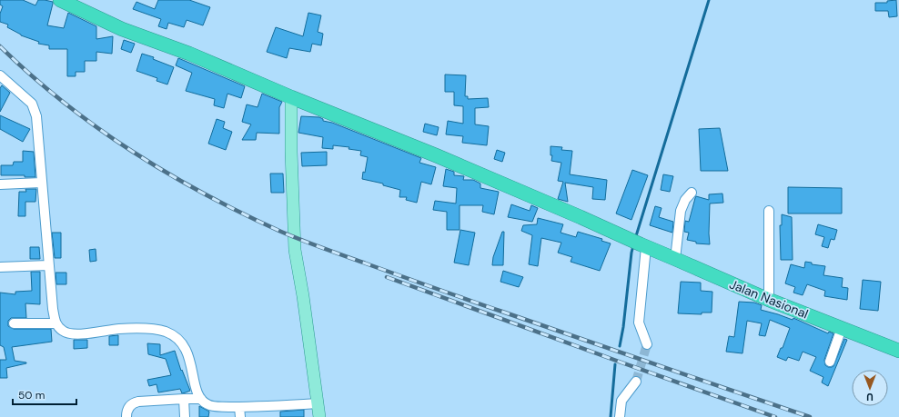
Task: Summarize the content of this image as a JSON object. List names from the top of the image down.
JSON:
{
  "streets": {
    "highway": ["Jalan Nasional"]
  },
  "scale_bar": "50 m",
  "north": "bottom"
}
